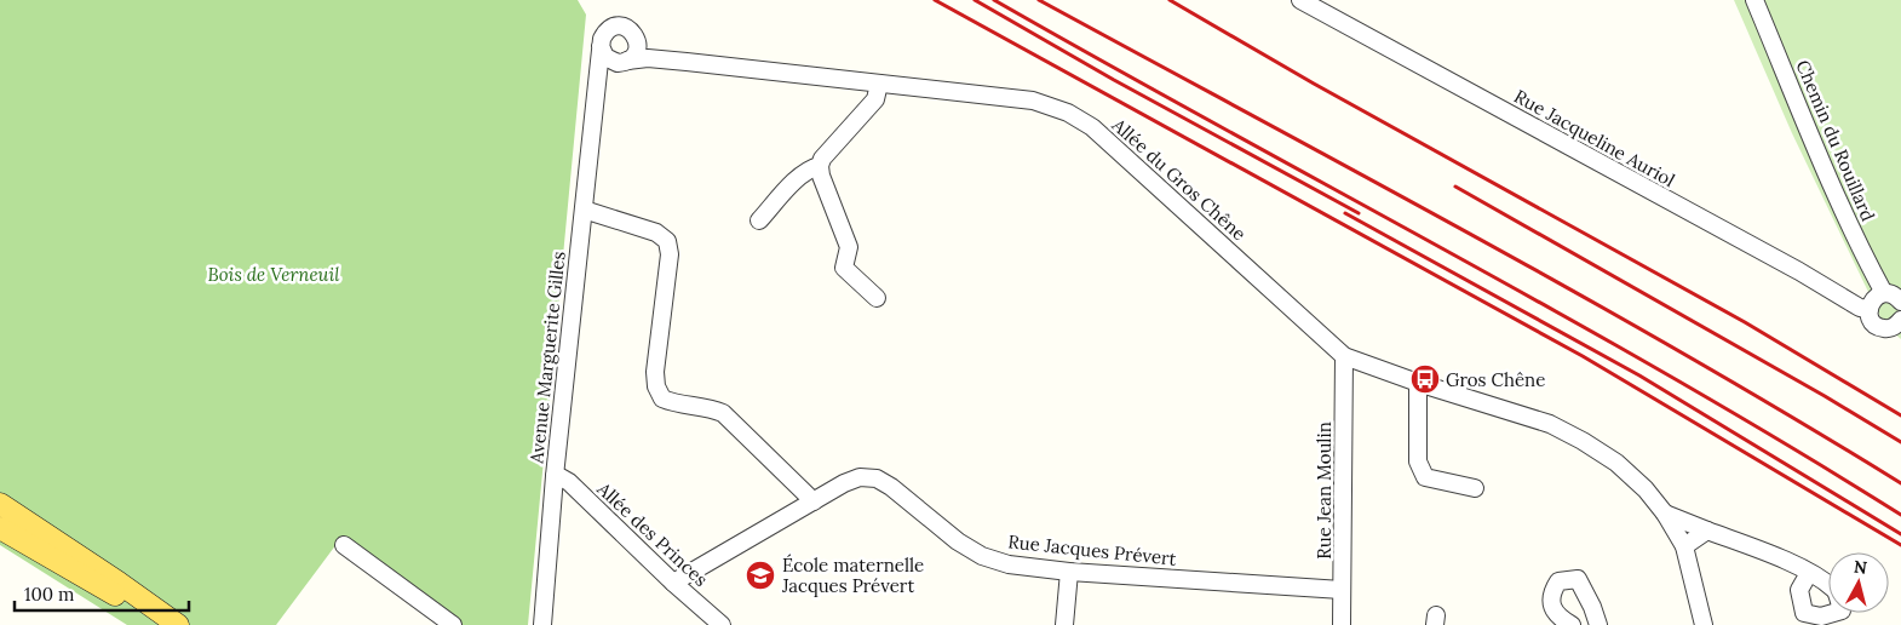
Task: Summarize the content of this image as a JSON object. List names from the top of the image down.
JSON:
{
  "streets": {
    "street": [
      "Rue Jacqueline Auriol",
      "Chemin du Rouillard",
      "Allée du Gros Chêne",
      "Avenue Marguerite Gilles",
      "Rue Jean Moulin",
      "Allée des Princes",
      "Rue Jacques Prévert"
    ]
  },
  "crossings": [
    ["Allée du Gros Chêne", "Avenue Marguerite Gilles"],
    ["Allée du Gros Chêne", "Rue Jean Moulin"],
    ["Avenue Marguerite Gilles", "Allée des Princes"],
    ["Rue Jean Moulin", "Rue Jacques Prévert"],
    ["Allée des Princes", "Rue Jacques Prévert"]
  ],
  "parks": ["Bois de Verneuil"],
  "places": {
    "bus stop": ["Gros Chêne"],
    "school or university": ["École maternelle Jacques Prévert"]
  },
  "scale_bar": "100 m",
  "north": "top"
}
